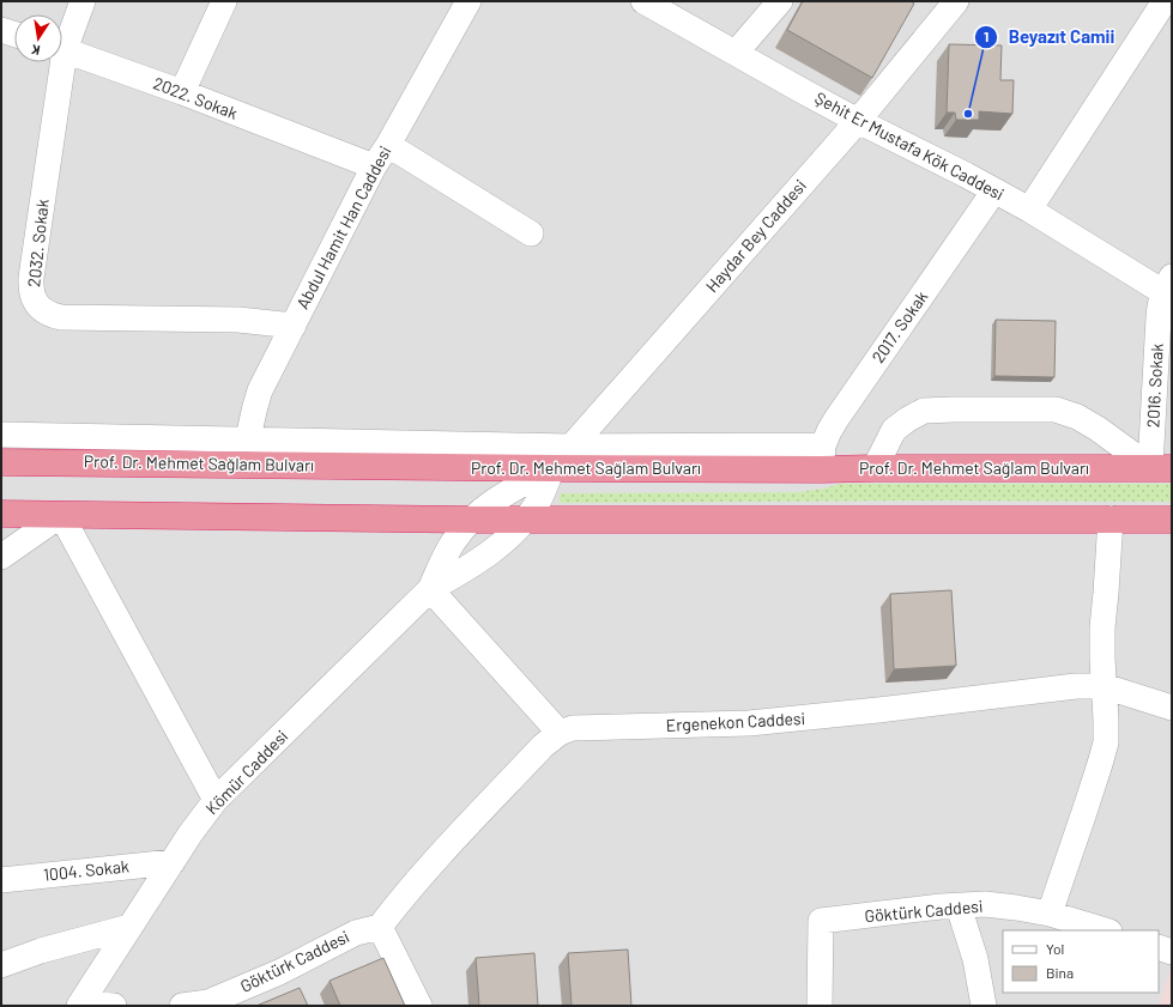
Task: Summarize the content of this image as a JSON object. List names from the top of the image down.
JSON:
{
  "streets": {
    "highway": ["Prof. Dr. Mehmet Sağlam Bulvarı"],
    "street": [
      "2022. Sokak",
      "Şehit Er Mustafa Kök Caddesi",
      "Abdul Hamit Han Caddesi",
      "Haydar Bey Caddesi",
      "2032. Sokak",
      "2017. Sokak",
      "2016. Sokak",
      "Ergenekon Caddesi",
      "Kömür Caddesi",
      "1004. Sokak",
      "Göktürk Caddesi"
    ]
  },
  "crossings": [
    ["2022. Sokak", "Abdul Hamit Han Caddesi"],
    ["Şehit Er Mustafa Kök Caddesi", "Haydar Bey Caddesi"],
    ["Şehit Er Mustafa Kök Caddesi", "2017. Sokak"],
    ["Şehit Er Mustafa Kök Caddesi", "2016. Sokak"],
    ["Abdul Hamit Han Caddesi", "2032. Sokak"],
    ["Abdul Hamit Han Caddesi", "Prof. Dr. Mehmet Sağlam Bulvarı"],
    ["Haydar Bey Caddesi", "Prof. Dr. Mehmet Sağlam Bulvarı"],
    ["2017. Sokak", "Prof. Dr. Mehmet Sağlam Bulvarı"],
    ["2016. Sokak", "Prof. Dr. Mehmet Sağlam Bulvarı"],
    ["Ergenekon Caddesi", "Göktürk Caddesi"],
    ["Kömür Caddesi", "1004. Sokak"]
  ],
  "places": ["Beyazıt Camii"],
  "legend": ["Yol", "Bina"],
  "north": "bottom"
}
